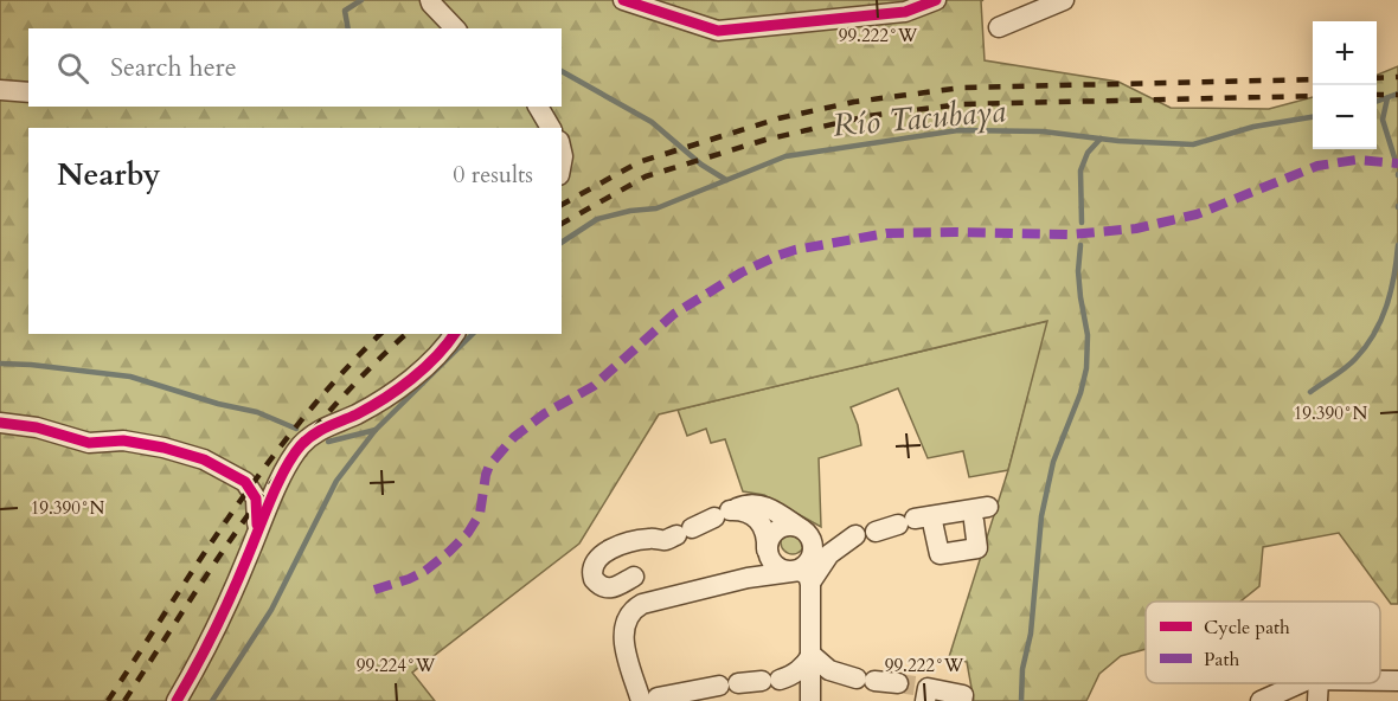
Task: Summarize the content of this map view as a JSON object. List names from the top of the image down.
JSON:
{
  "water": ["Río Tacubaya"],
  "legend": ["Cycle path", "Path"],
  "page": {
    "map_buttons": ["+", "−"],
    "search": "Search here",
    "heading": ["Nearby", "0 results"]
  },
  "coordinates": ["99.222°W", "19.390°N", "99.224°W"]
}
